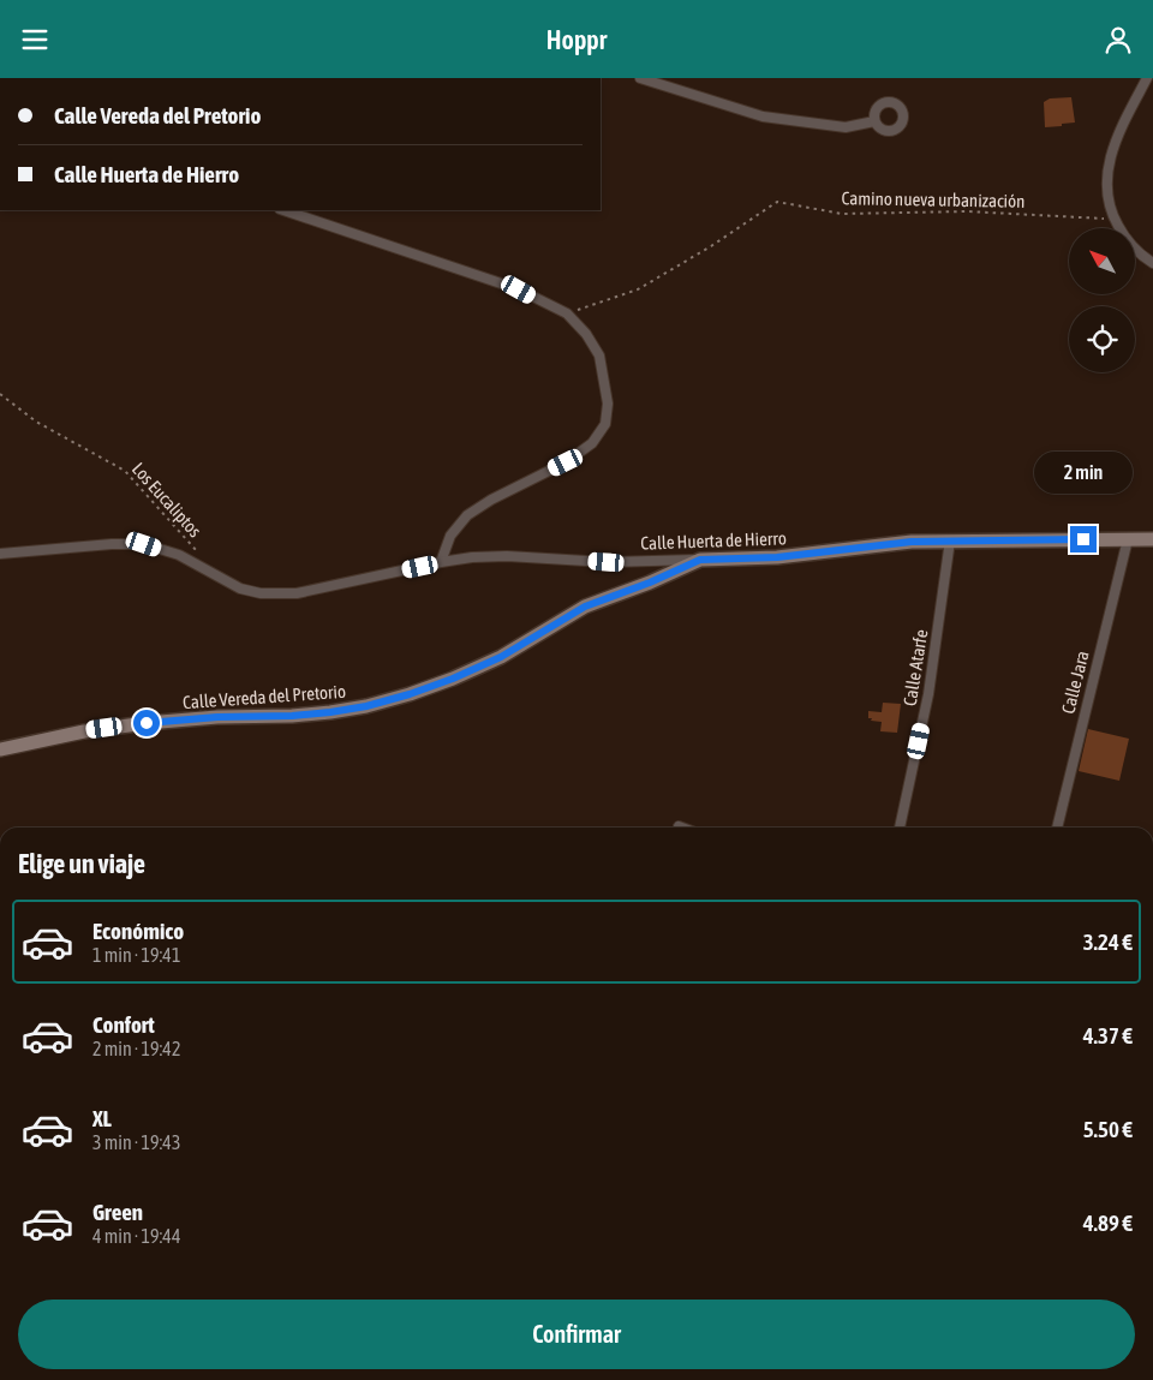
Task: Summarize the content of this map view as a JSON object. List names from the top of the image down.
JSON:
{
  "streets": {
    "street": [
      "Calle Huerta de Hierro",
      "Calle Atarfe",
      "Calle Jara",
      "Calle Vereda del Pretorio"
    ],
    "path": ["Camino nueva urbanización", "Los Eucaliptos"]
  },
  "crossings": [
    ["Calle Huerta de Hierro", "Calle Atarfe"],
    ["Calle Huerta de Hierro", "Calle Jara"],
    ["Calle Huerta de Hierro", "Calle Vereda del Pretorio"]
  ],
  "north": "top left",
  "page": {
    "header": "Hoppr",
    "banner": ["Calle Vereda del Pretorio", "Calle Huerta de Hierro"],
    "bubble": "2 min",
    "heading": "Elige un viaje",
    "list": [
      {
        "name": "Económico",
        "note": "1 min · 19:41",
        "value": "3.24 €"
      },
      {
        "name": "Confort",
        "note": "2 min · 19:42",
        "value": "4.37 €"
      },
      {
        "name": "XL",
        "note": "3 min · 19:43",
        "value": "5.50 €"
      },
      {
        "name": "Green",
        "note": "4 min · 19:44",
        "value": "4.89 €"
      }
    ],
    "buttons": "Confirmar"
  }
}
